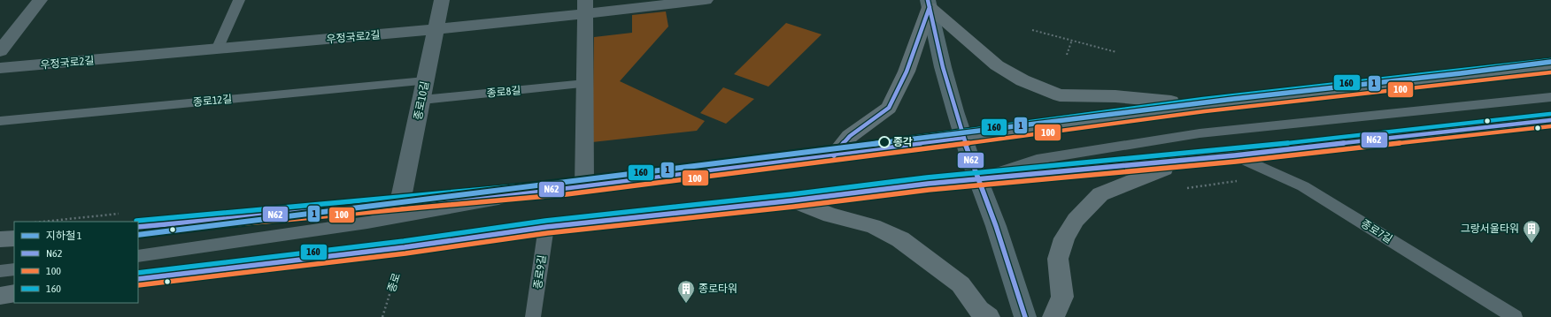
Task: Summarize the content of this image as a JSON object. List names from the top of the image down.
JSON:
{
  "streets": {
    "street": ["우정국로2길", "종로10길"],
    "lane": [
      "종로8길",
      "종로12길",
      "종로7길",
      "종로9길"
    ],
    "path": ["종로"]
  },
  "crossings": [
    ["우정국로2길", "종로10길"],
    ["종로8길", "종로10길"],
    ["종로12길", "종로10길"]
  ],
  "places": {
    "other": ["종각"],
    "building": ["그랑서울타워", "종로타워"]
  },
  "lines": [
    "transit line N62",
    "transit line 160",
    "metro line 1",
    "transit line 100"
  ],
  "legend": [
    "지하철 1",
    "N62",
    "100",
    "160"
  ]
}
